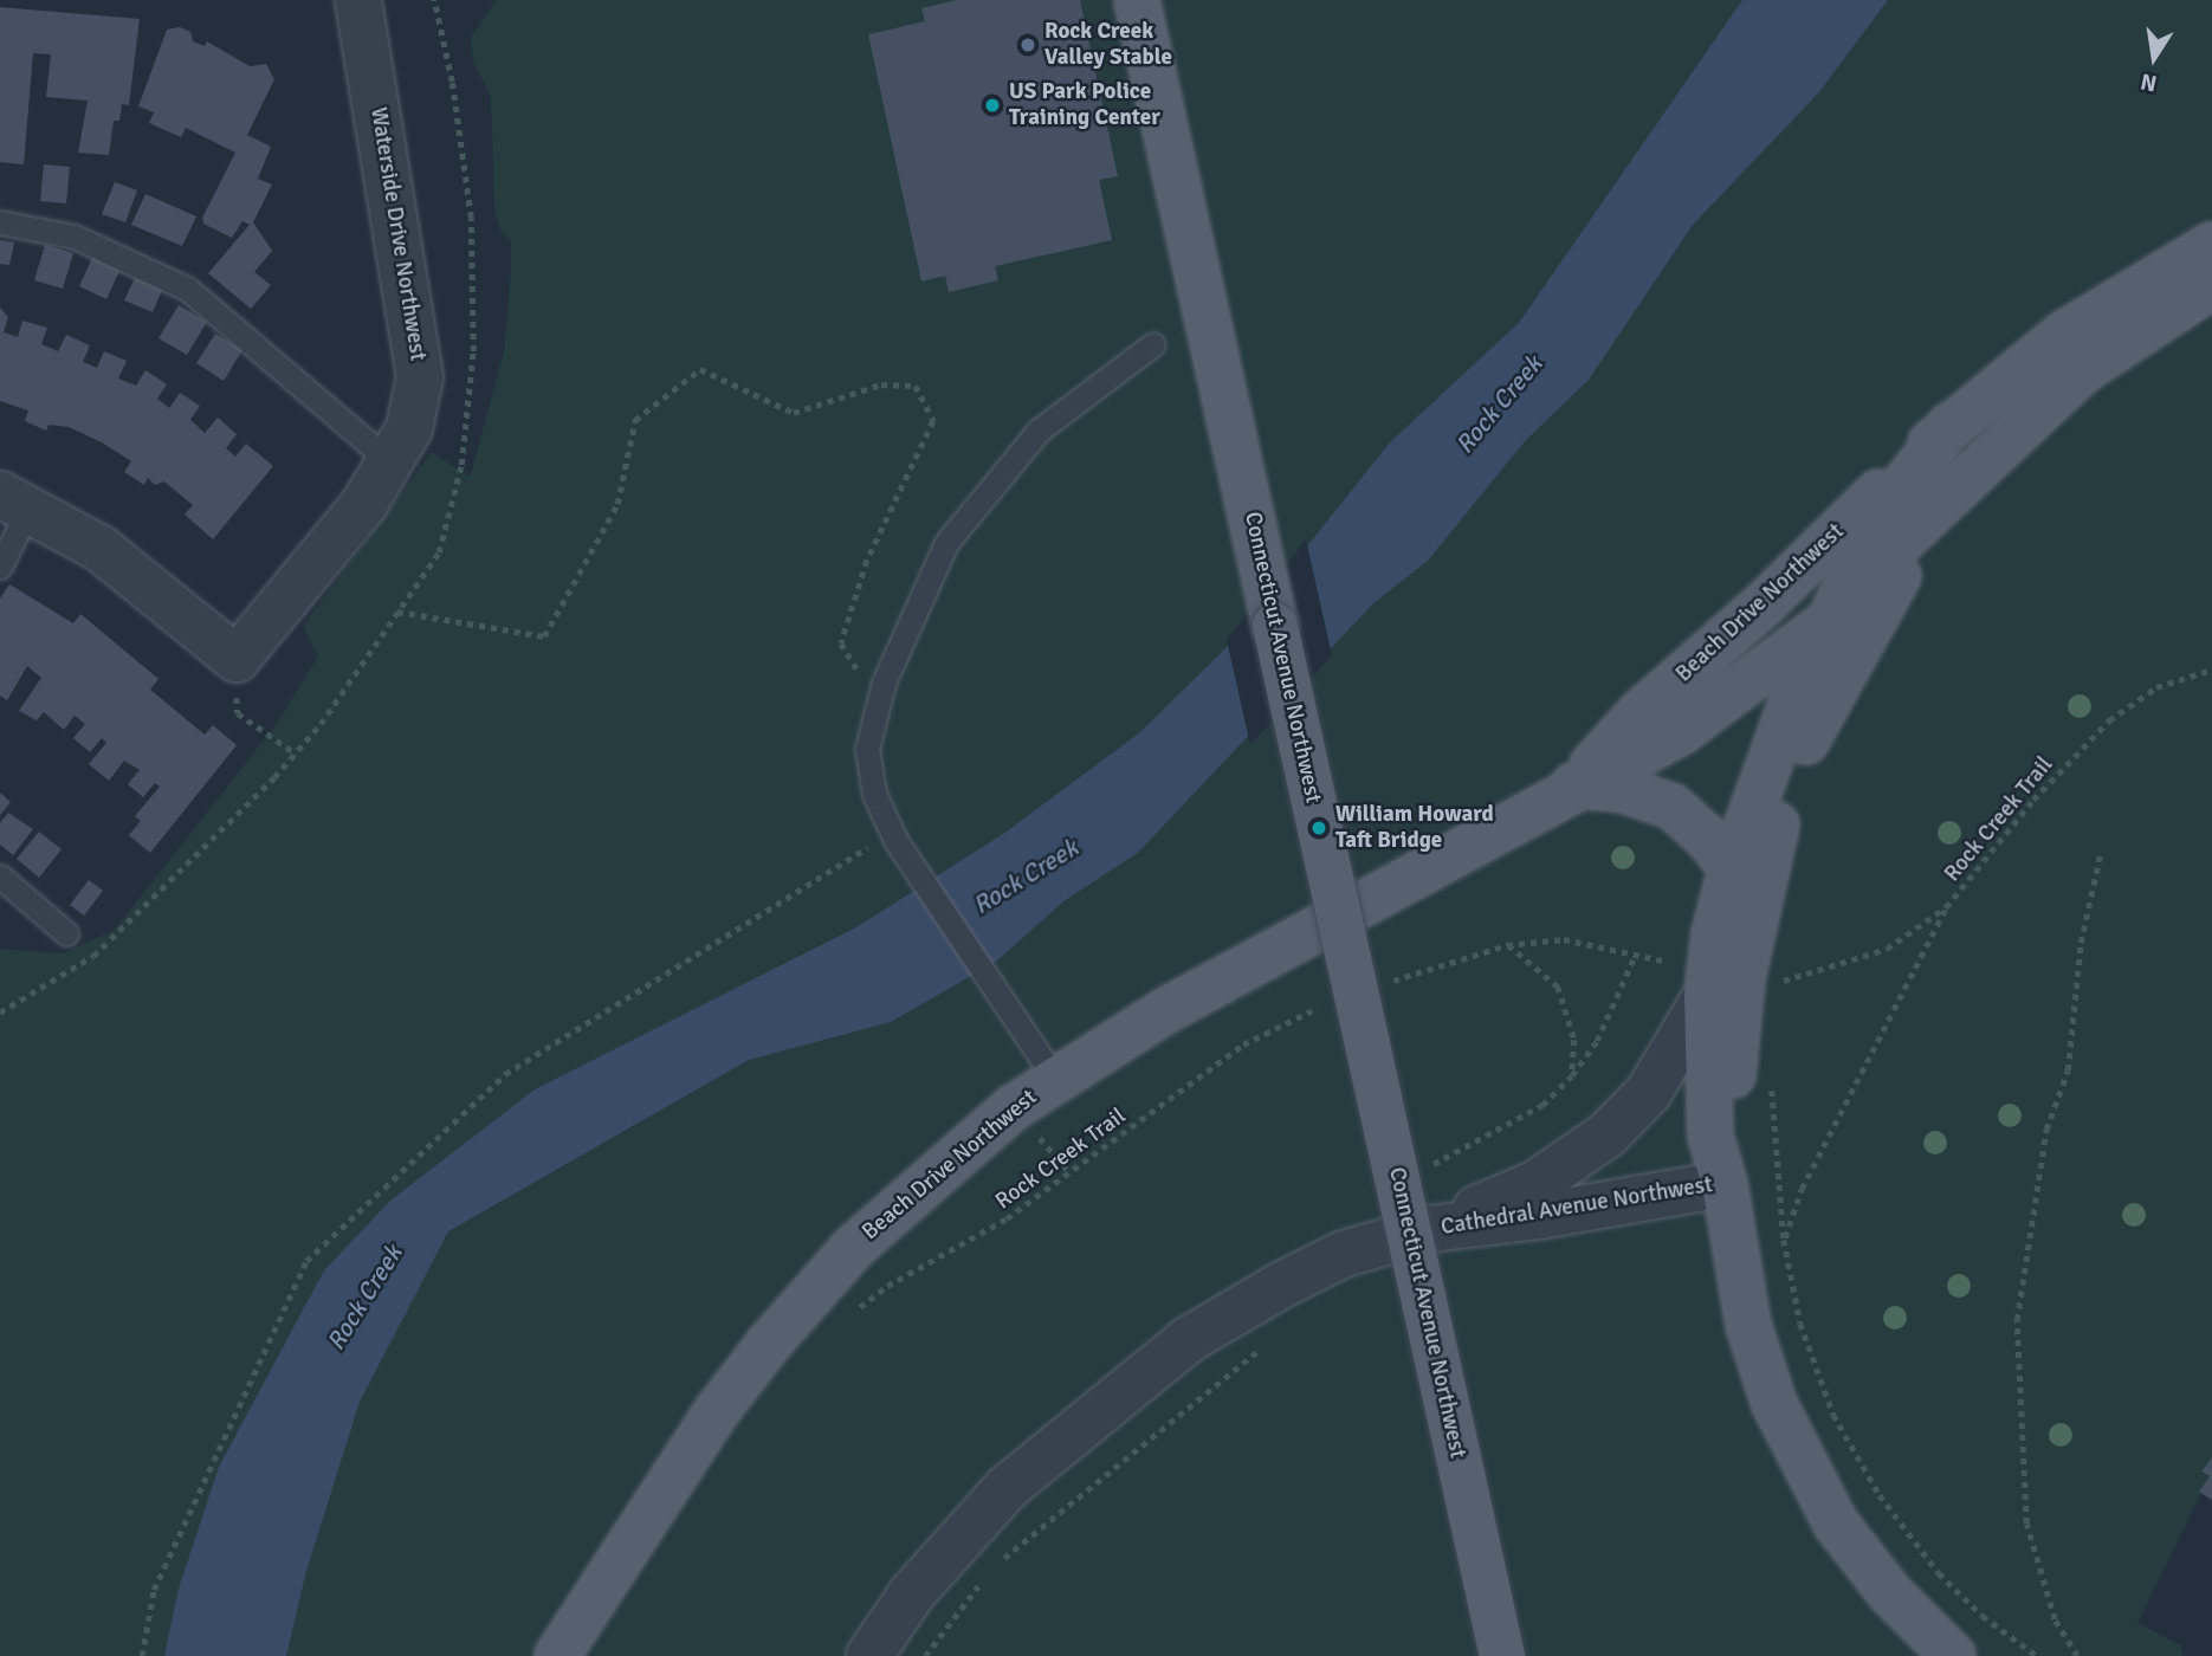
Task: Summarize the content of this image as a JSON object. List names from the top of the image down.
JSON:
{
  "streets": {
    "main road": ["Beach Drive Northwest", "Connecticut Avenue Northwest"],
    "street": ["Waterside Drive Northwest", "Cathedral Avenue Northwest"],
    "path": ["Rock Creek Trail"]
  },
  "water": ["Rock Creek"],
  "places": ["Rock Creek Valley Stable", "US Park Police Training Center", "William Howard Taft Bridge"],
  "north": "bottom"
}
